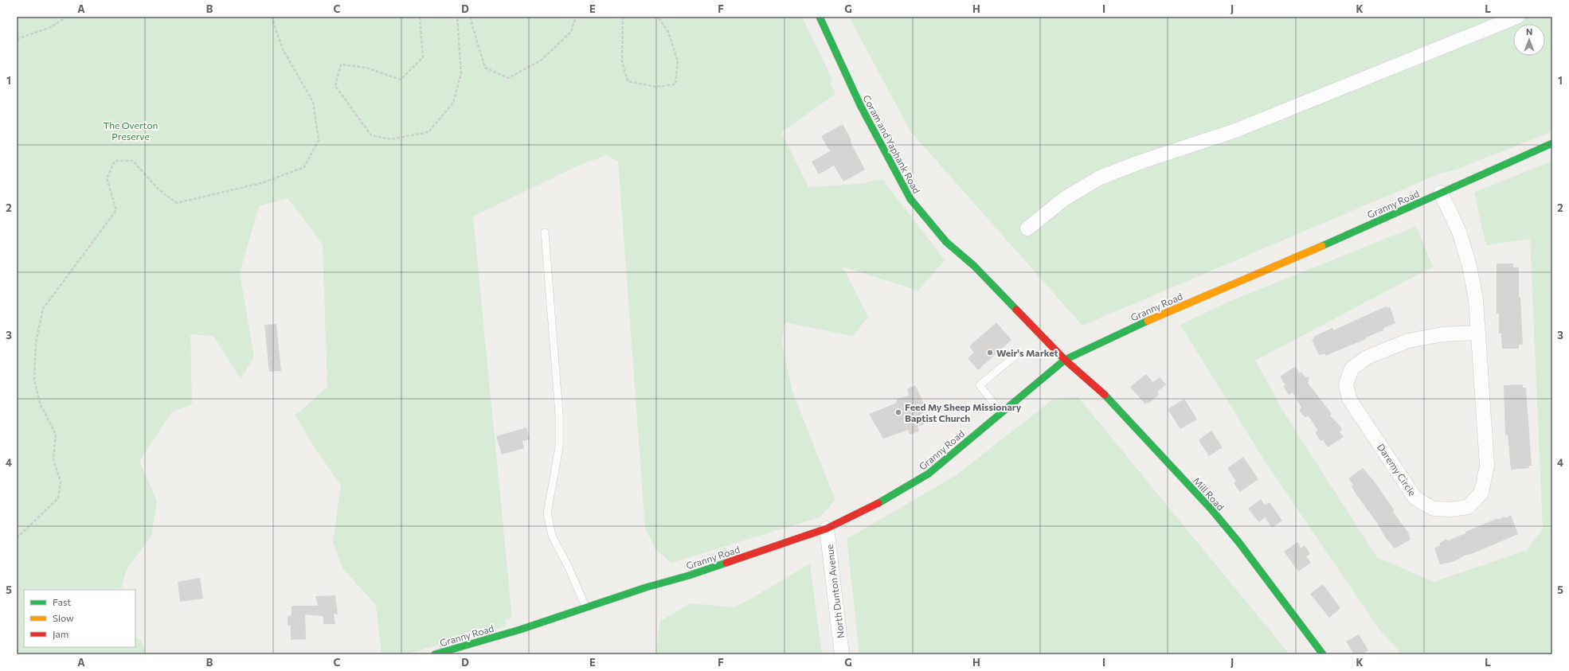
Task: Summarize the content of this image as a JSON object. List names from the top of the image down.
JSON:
{
  "streets": {
    "street": [
      "Coram and Yaphank Road",
      "Granny Road",
      "Daremy Circle",
      "Mill Road",
      "North Dunton Avenue"
    ]
  },
  "crossings": [
    ["Coram and Yaphank Road", "Granny Road"],
    ["Coram and Yaphank Road", "Mill Road"],
    ["Granny Road", "Daremy Circle"],
    ["Granny Road", "Mill Road"],
    ["Granny Road", "North Dunton Avenue"]
  ],
  "parks": ["The Overton Preserve"],
  "places": ["Weir's Market", "Feed My Sheep Missionary Baptist Church"],
  "legend": ["Fast", "Slow", "Jam"],
  "north": "top",
  "grid": {
    "columns": [
      "A",
      "B",
      "C",
      "D",
      "E",
      "F",
      "G",
      "H",
      "I",
      "J",
      "K",
      "L"
    ],
    "rows": [
      "1",
      "2",
      "3",
      "4",
      "5"
    ]
  }
}
